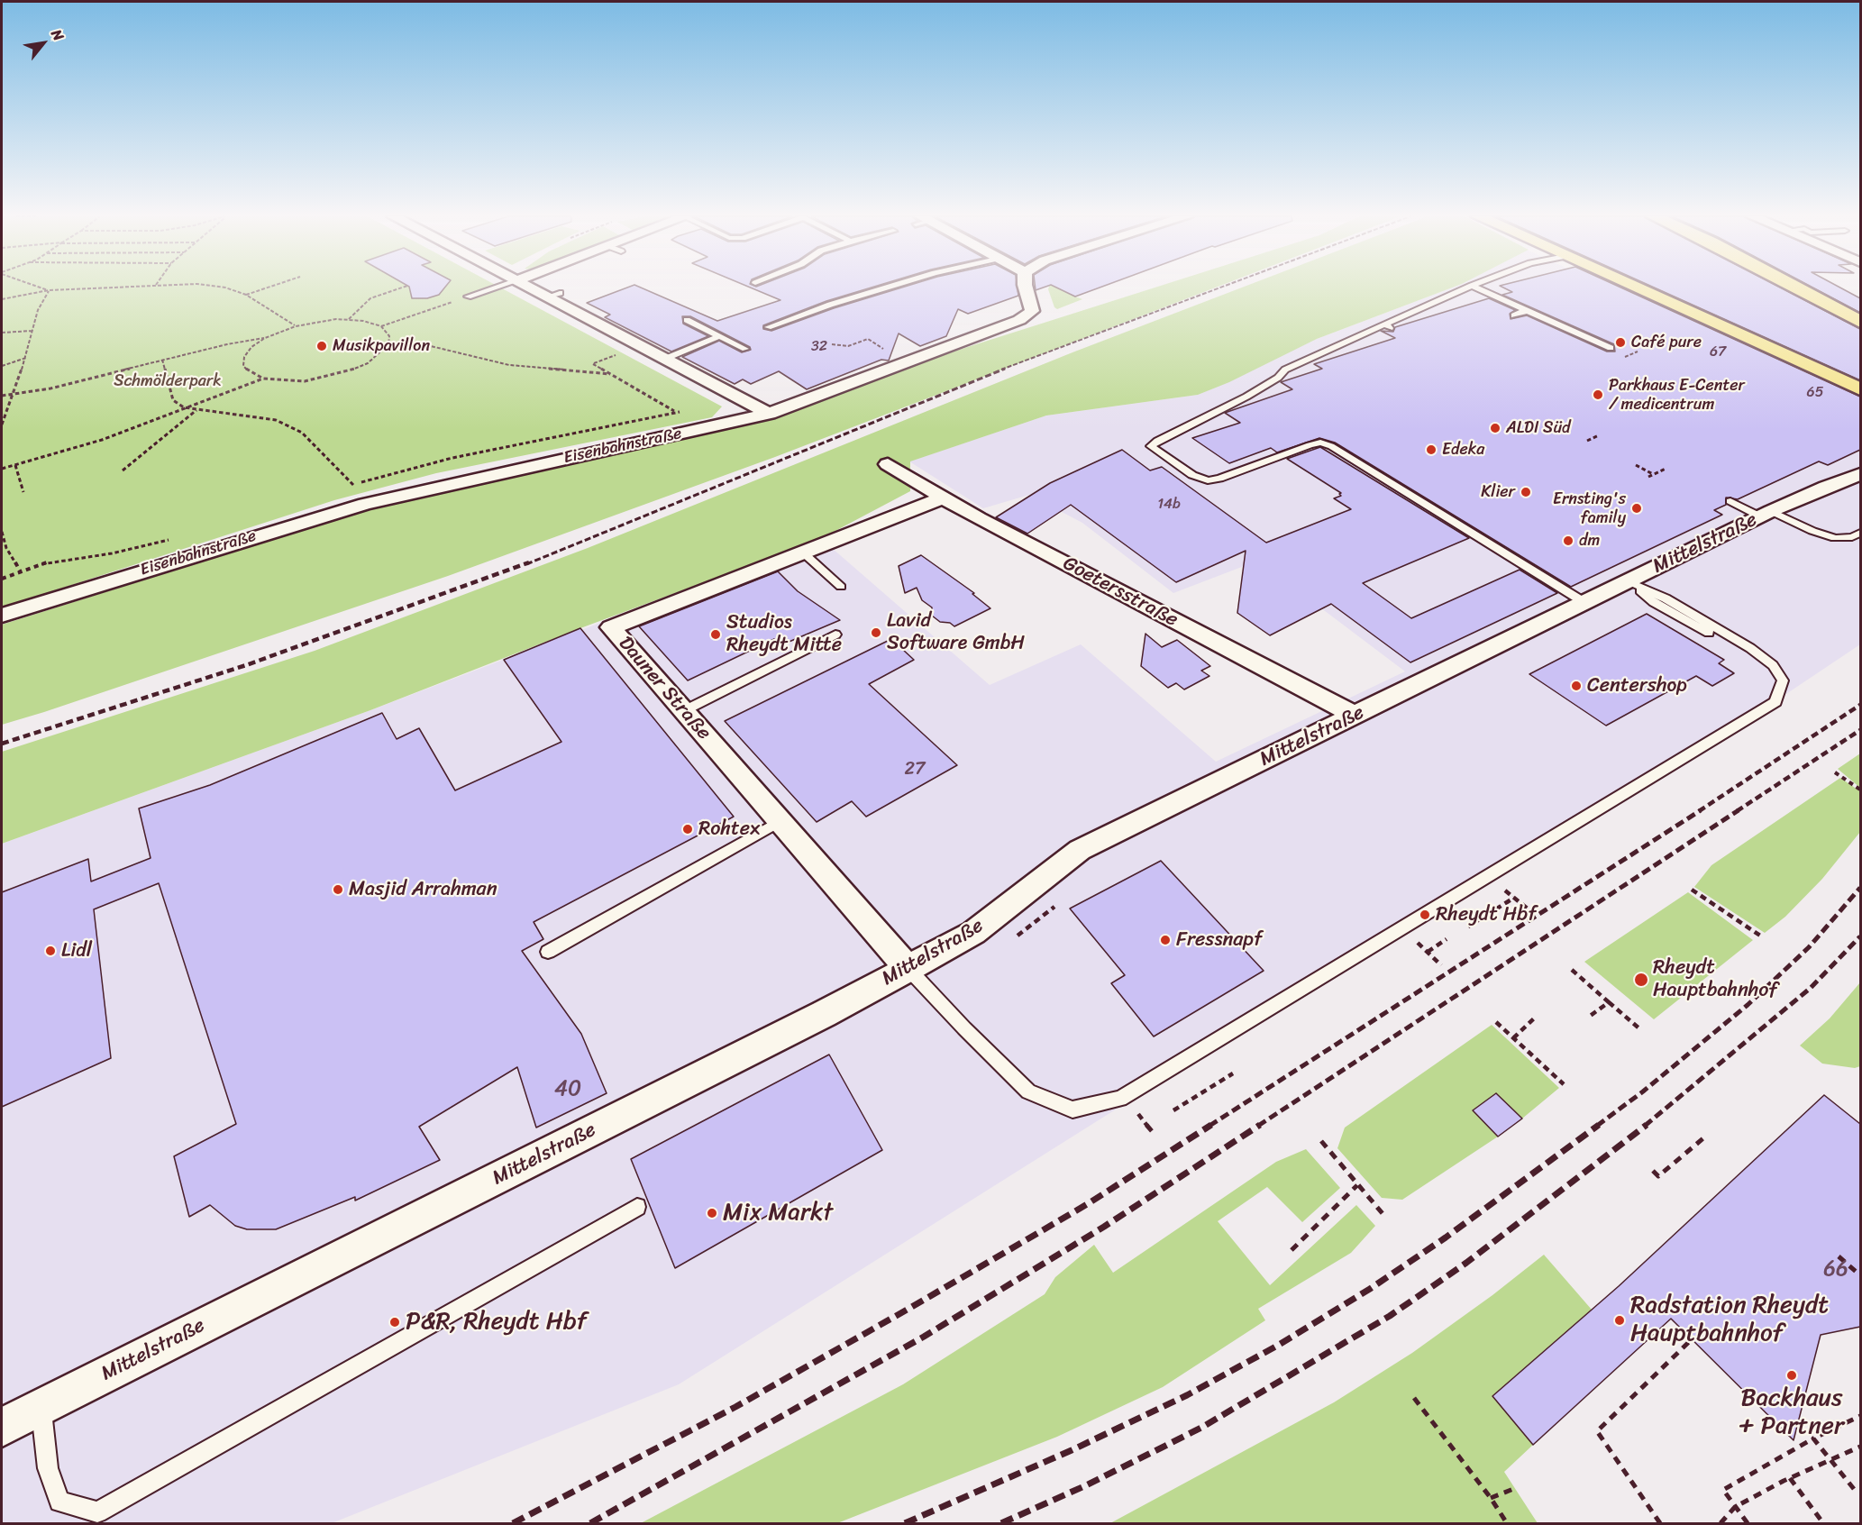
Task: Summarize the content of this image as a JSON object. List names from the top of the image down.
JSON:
{
  "streets": {
    "street": [
      "Eisenbahnstraße",
      "Mittelstraße",
      "Goetersstraße",
      "Dauner Straße"
    ]
  },
  "crossings": [
    ["Mittelstraße", "Goetersstraße"],
    ["Mittelstraße", "Dauner Straße"],
    ["Goetersstraße", "Dauner Straße"]
  ],
  "parks": ["Schmölderpark"],
  "places": [
    "Café pure",
    "Musikpavillon",
    "Parkhaus E-Center / medicentrum",
    "ALDI Süd",
    "Edeka",
    "Klier",
    "Ernsting's family",
    "dm",
    "Lavid Software GmbH",
    "Studios Rheydt Mitte",
    "Centershop",
    "Rohtex",
    "Masjid Arrahman",
    "Rheydt Hbf",
    "Fressnapf",
    "Lidl",
    "Rheydt Hauptbahnhof",
    "Mix Markt",
    "Radstation Rheydt Hauptbahnhof",
    "P&R, Rheydt Hbf",
    "Backhaus + Partner"
  ],
  "house_numbers": [
    "32",
    "67",
    "65",
    "14b",
    "27",
    "40",
    "66"
  ],
  "north": "top right"
}
